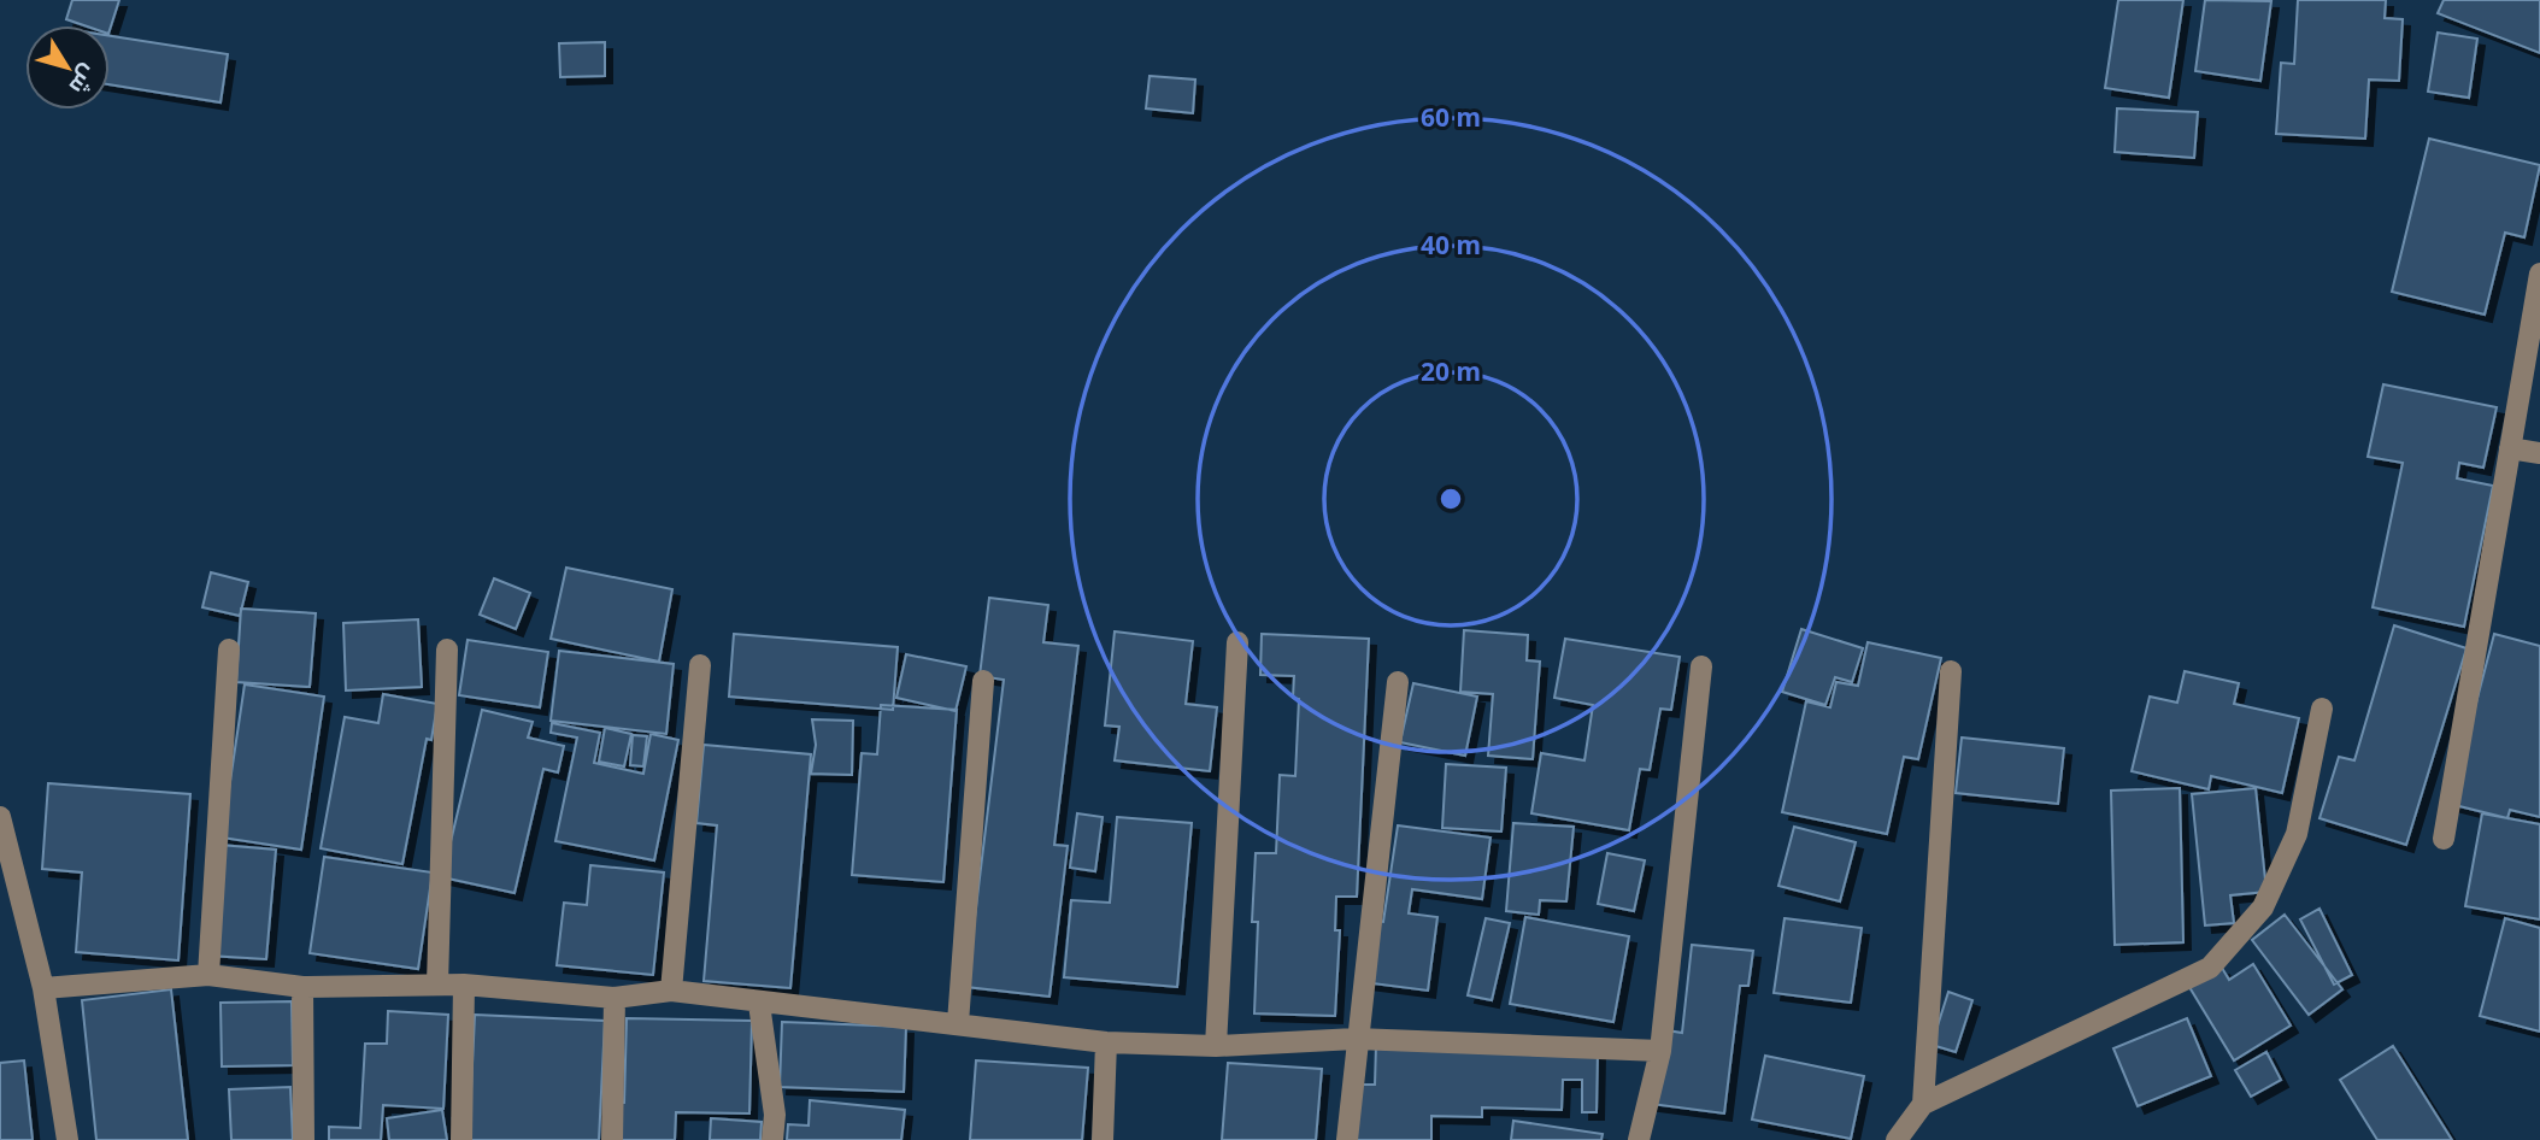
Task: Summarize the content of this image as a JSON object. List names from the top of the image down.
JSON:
{
  "north": "bottom right",
  "rings": ["60 m", "40 m", "20 m"]
}
